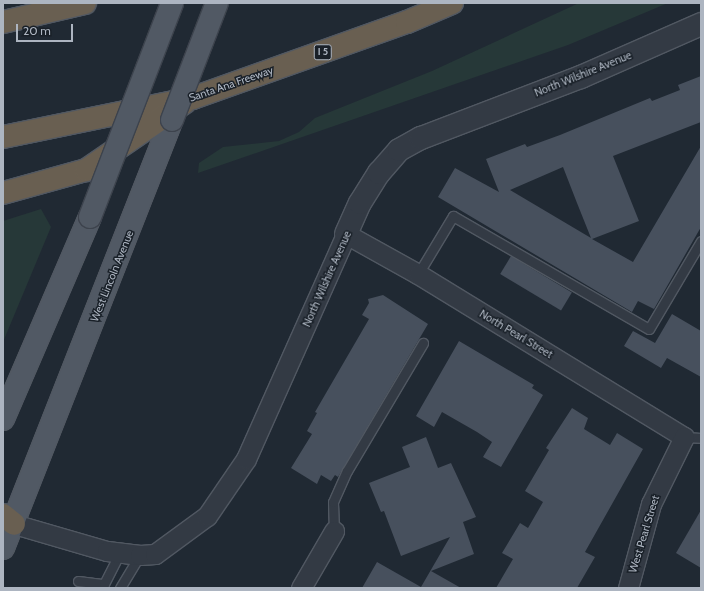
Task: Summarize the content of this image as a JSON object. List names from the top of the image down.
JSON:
{
  "streets": {
    "highway": ["I 5", "Santa Ana Freeway"],
    "main road": ["West Lincoln Avenue"],
    "street": ["North Wilshire Avenue", "North Pearl Street", "West Pearl Street"]
  },
  "crossings": [
    ["North Wilshire Avenue", "West Lincoln Avenue"],
    ["North Wilshire Avenue", "North Pearl Street"],
    ["North Pearl Street", "West Pearl Street"]
  ],
  "scale_bar": "20 m"
}
